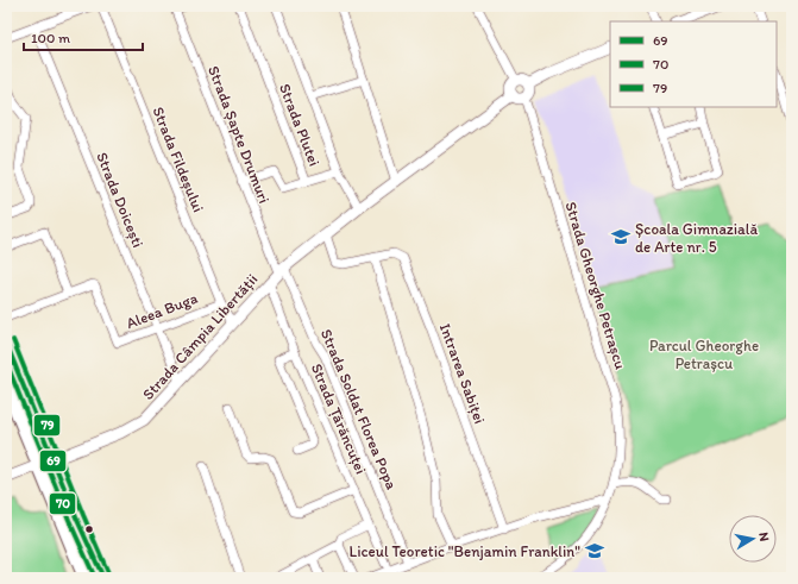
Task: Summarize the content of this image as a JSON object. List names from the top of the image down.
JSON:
{
  "streets": {
    "street": [
      "Strada Plutei",
      "Strada Șapte Drumuri",
      "Strada Fildeșului",
      "Strada Doicești",
      "Strada Gheorghe Petrașcu",
      "Aleea Buga",
      "Strada Câmpia Libertății",
      "Intrarea Sabiței",
      "Strada Soldat Florea Popa",
      "Strada Țărăncuței"
    ]
  },
  "crossings": [
    ["Strada Plutei", "Strada Șapte Drumuri"],
    ["Strada Șapte Drumuri", "Strada Câmpia Libertății"],
    ["Strada Șapte Drumuri", "Strada Soldat Florea Popa"],
    ["Strada Fildeșului", "Aleea Buga"],
    ["Strada Fildeșului", "Strada Câmpia Libertății"],
    ["Strada Doicești", "Aleea Buga"],
    ["Strada Doicești", "Strada Câmpia Libertății"],
    ["Strada Gheorghe Petrașcu", "Strada Câmpia Libertății"],
    ["Strada Câmpia Libertății", "Intrarea Sabiței"],
    ["Strada Câmpia Libertății", "Strada Soldat Florea Popa"],
    ["Strada Câmpia Libertății", "Strada Țărăncuței"]
  ],
  "parks": ["Parcul Gheorghe Petrașcu"],
  "places": {
    "school or university": ["Școala Gimnazială de Arte nr. 5", "Liceul Teoretic \"Benjamin Franklin\""]
  },
  "lines": ["transit line 79", "transit line 69", "transit line 70"],
  "legend": ["69", "70", "79"],
  "scale_bar": "100 m",
  "north": "right"
}
